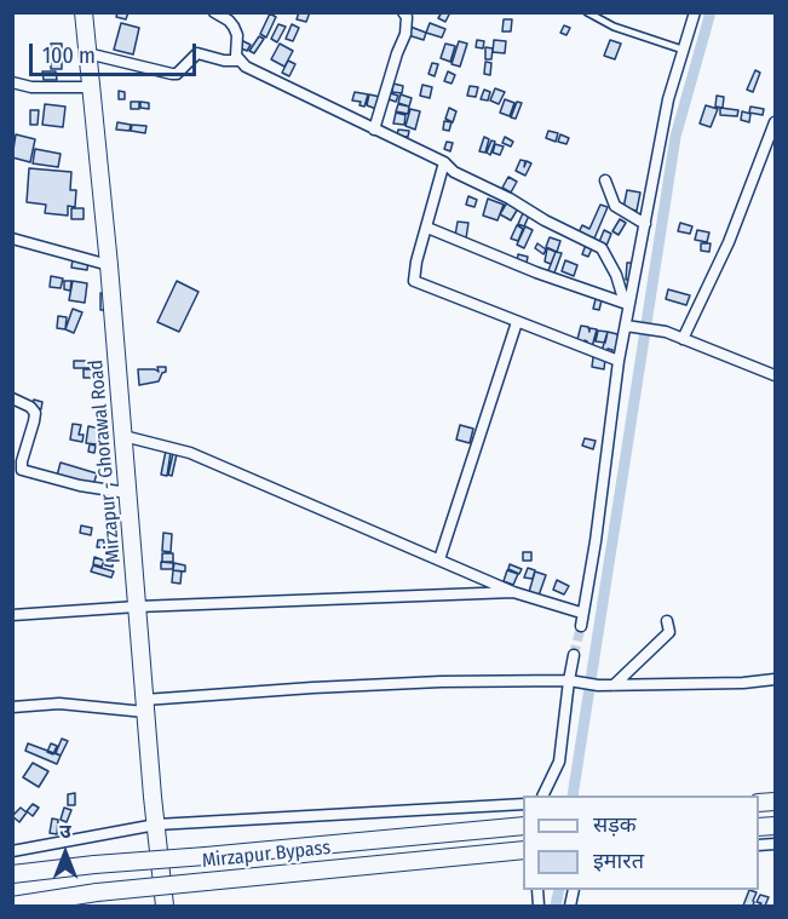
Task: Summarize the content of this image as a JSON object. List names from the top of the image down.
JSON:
{
  "streets": {
    "main road": ["Mirzapur - Ghorawal Road", "Mirzapur Bypass"]
  },
  "legend": ["सड़क", "इमारत"],
  "scale_bar": "100 m",
  "north": "top"
}
